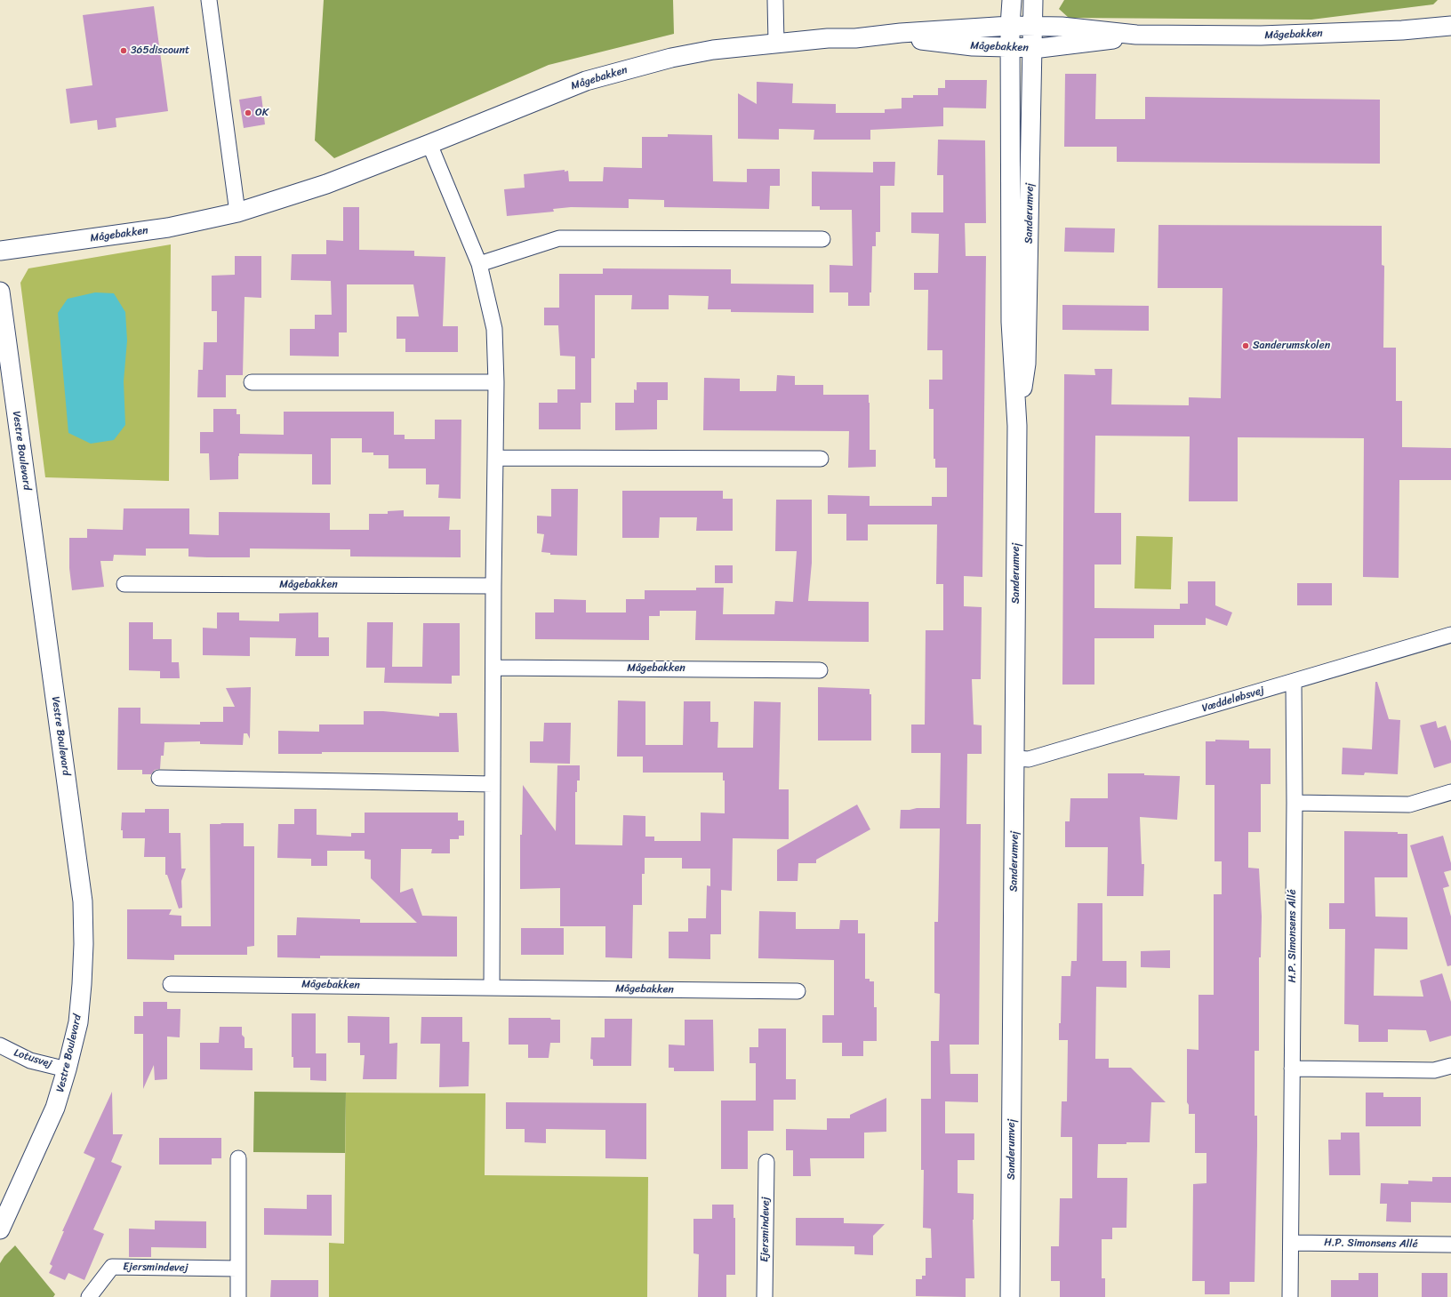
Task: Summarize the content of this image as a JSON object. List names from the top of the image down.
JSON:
{
  "streets": {
    "street": [
      "Mågebakken",
      "Sanderumvej",
      "Vestre Boulevard",
      "Væddeløbsvej",
      "H.P. Simonsens Allé",
      "Lotusvej",
      "Ejersmindevej"
    ]
  },
  "crossings": [
    ["Mågebakken", "Sanderumvej"],
    ["Sanderumvej", "Væddeløbsvej"],
    ["Vestre Boulevard", "Lotusvej"],
    ["Væddeløbsvej", "H.P. Simonsens Allé"]
  ],
  "places": ["365discount", "OK", "Sanderumskolen"]
}
